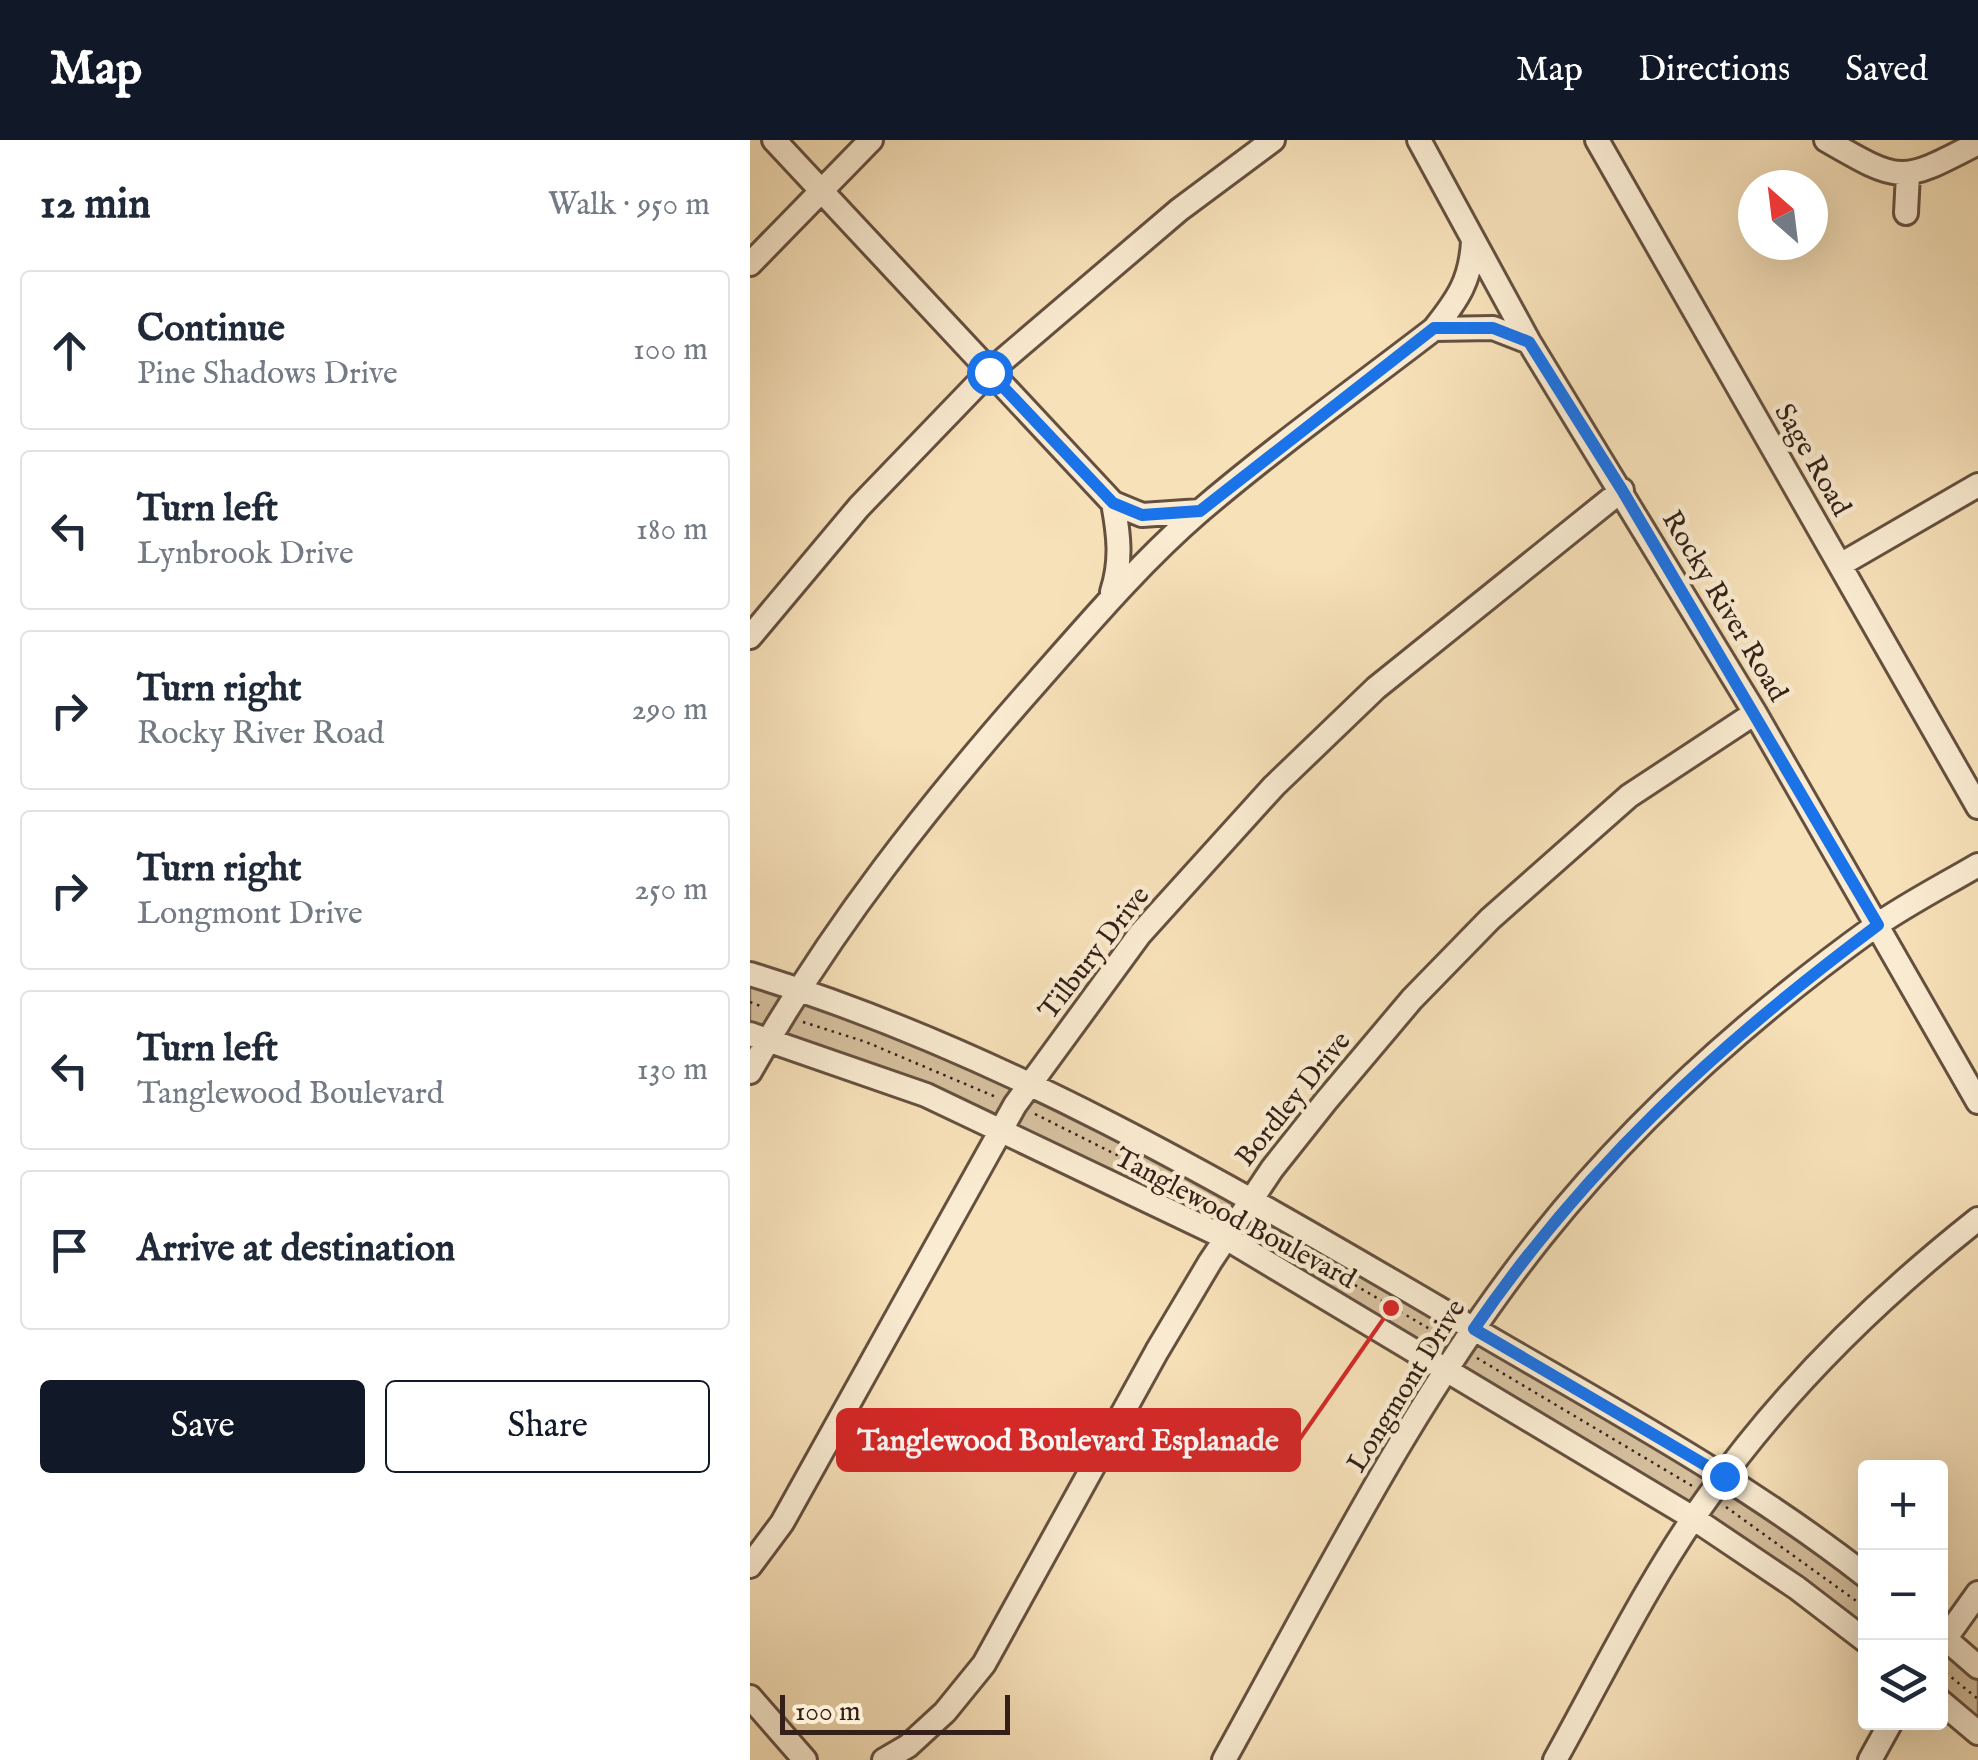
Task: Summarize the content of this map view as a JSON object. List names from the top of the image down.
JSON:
{
  "streets": {
    "street": [
      "Sage Road",
      "Rocky River Road",
      "Tilbury Drive",
      "Bordley Drive",
      "Tanglewood Boulevard",
      "Longmont Drive"
    ]
  },
  "crossings": [
    ["Rocky River Road", "Tilbury Drive"],
    ["Rocky River Road", "Bordley Drive"],
    ["Rocky River Road", "Longmont Drive"],
    ["Tilbury Drive", "Tanglewood Boulevard"],
    ["Bordley Drive", "Tanglewood Boulevard"],
    ["Tanglewood Boulevard", "Longmont Drive"]
  ],
  "places": ["Tanglewood Boulevard Esplanade"],
  "scale_bar": "100 m",
  "north": "top left",
  "page": {
    "header": "Map",
    "nav": ["Map", "Directions", "Saved"],
    "heading": ["12 min", "Walk · 950 m"],
    "list": [
      ["Continue", "Pine Shadows Drive", "100 m"],
      ["Turn left", "Lynbrook Drive", "180 m"],
      ["Turn right", "Rocky River Road", "290 m"],
      ["Turn right", "Longmont Drive", "250 m"],
      ["Turn left", "Tanglewood Boulevard", "130 m"],
      "Arrive at destination"
    ],
    "buttons": ["Save", "Share"],
    "map_buttons": ["+", "−"],
    "scale": "100 m"
  }
}
